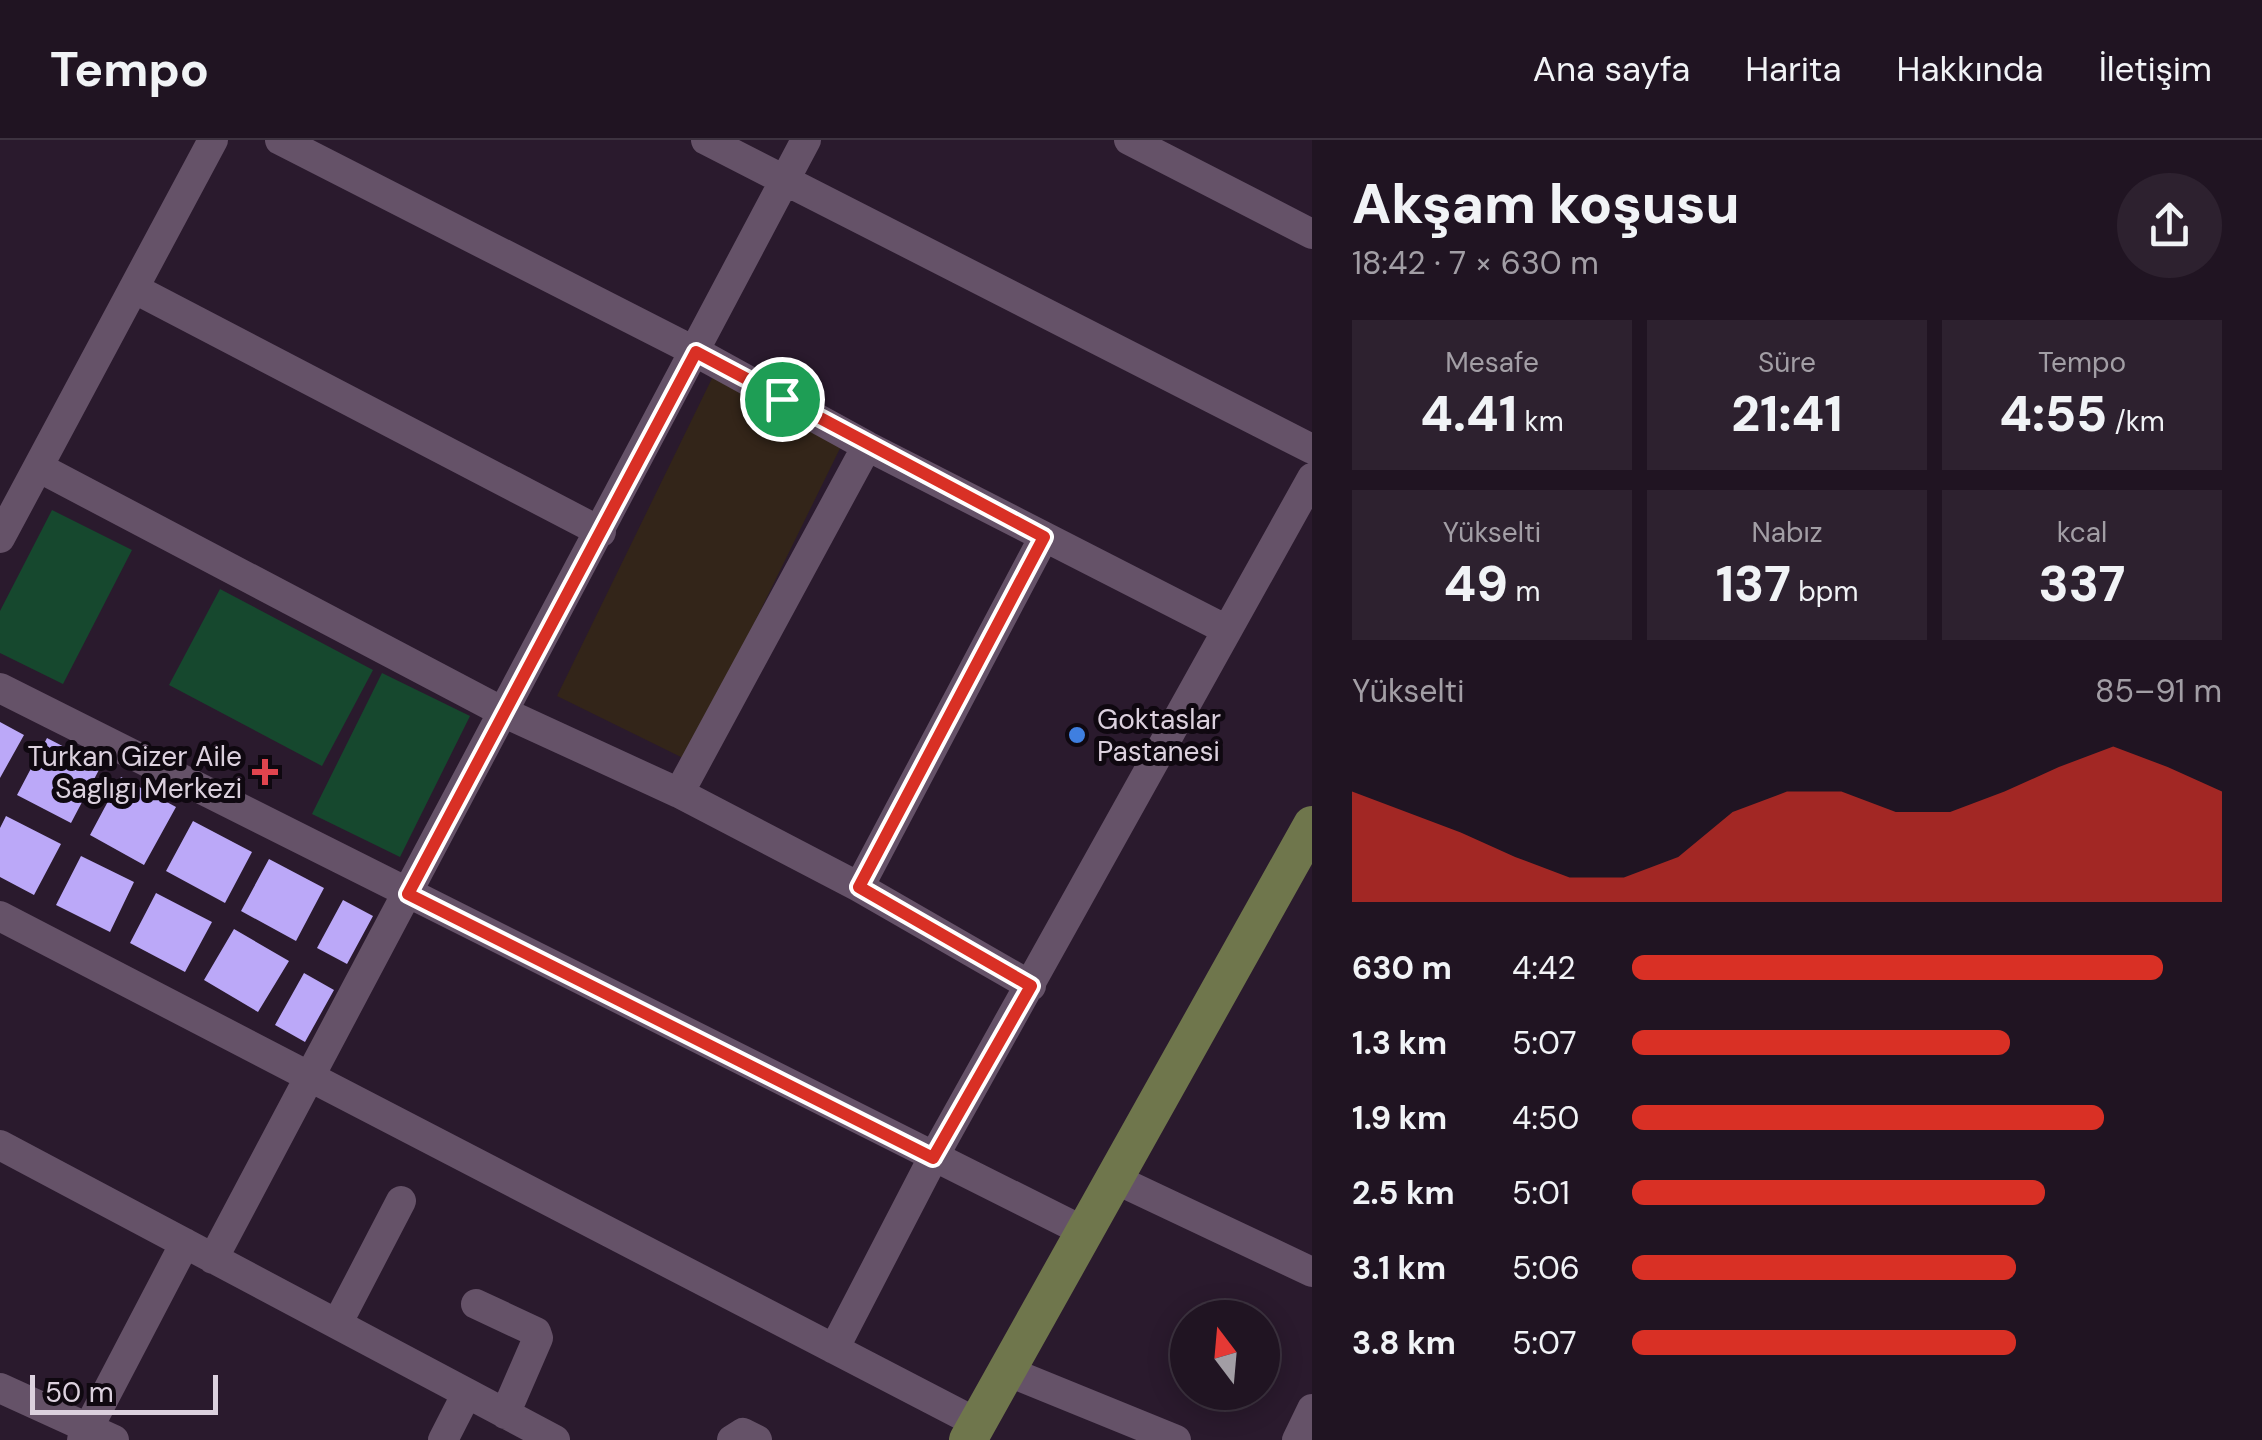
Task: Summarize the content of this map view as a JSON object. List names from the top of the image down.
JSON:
{
  "places": {
    "other": ["Goktaslar Pastanesi"],
    "health": ["Turkan Gizer Aile Saglıgı Merkezi"]
  },
  "scale_bar": "50 m",
  "north": "top",
  "page": {
    "header": "Tempo",
    "nav": [
      "Ana sayfa",
      "Harita",
      "Hakkında",
      "İletişim"
    ],
    "heading": ["Akşam koşusu", "18:42 · 7 × 630 m"],
    "stats": [
      ["Mesafe", "4.41 km"],
      ["Süre", "21:41"],
      ["Tempo", "4:55 /km"],
      ["Yükselti", "49 m"],
      ["Nabız", "137 bpm"],
      ["kcal", "337"]
    ],
    "chart": ["Yükselti", "85–91 m"],
    "list": [
      {
        "name": "630 m",
        "note": "4:42"
      },
      {
        "name": "1.3 km",
        "note": "5:07"
      },
      {
        "name": "1.9 km",
        "note": "4:50"
      },
      {
        "name": "2.5 km",
        "note": "5:01"
      },
      {
        "name": "3.1 km",
        "note": "5:06"
      },
      {
        "name": "3.8 km",
        "note": "5:07"
      }
    ],
    "scale": "50 m"
  }
}
